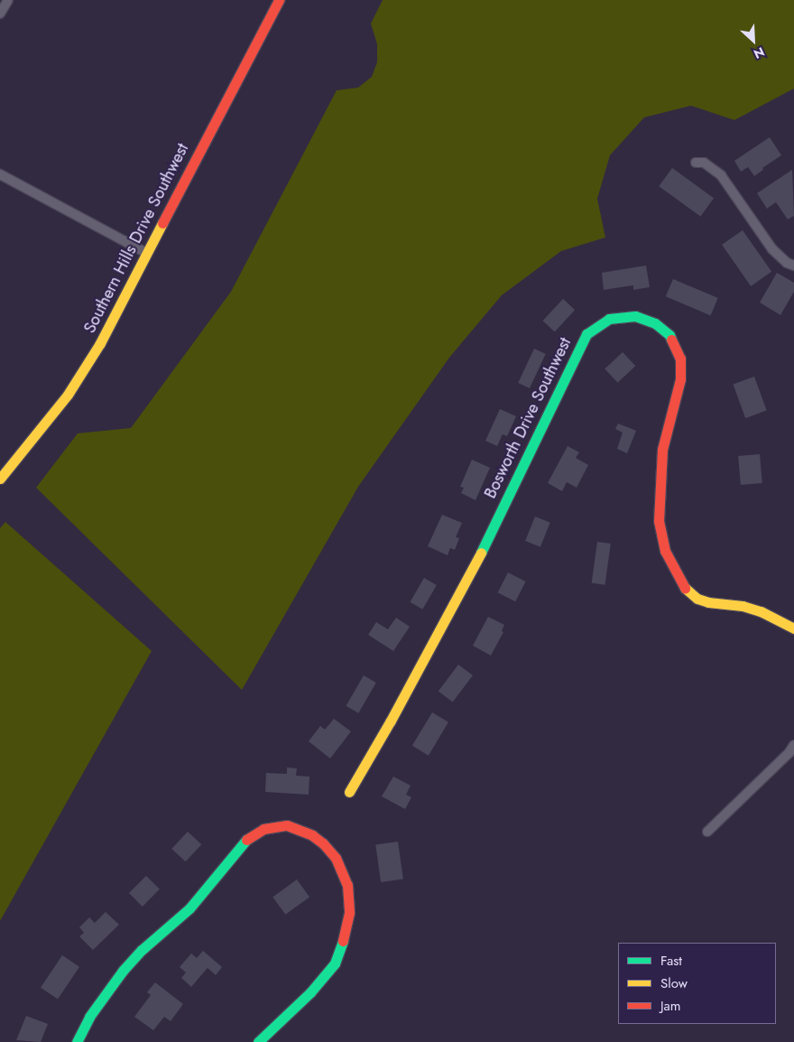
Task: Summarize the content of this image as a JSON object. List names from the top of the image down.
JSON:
{
  "streets": {
    "street": ["Southern Hills Drive Southwest", "Bosworth Drive Southwest"]
  },
  "legend": ["Fast", "Slow", "Jam"],
  "north": "bottom right"
}
